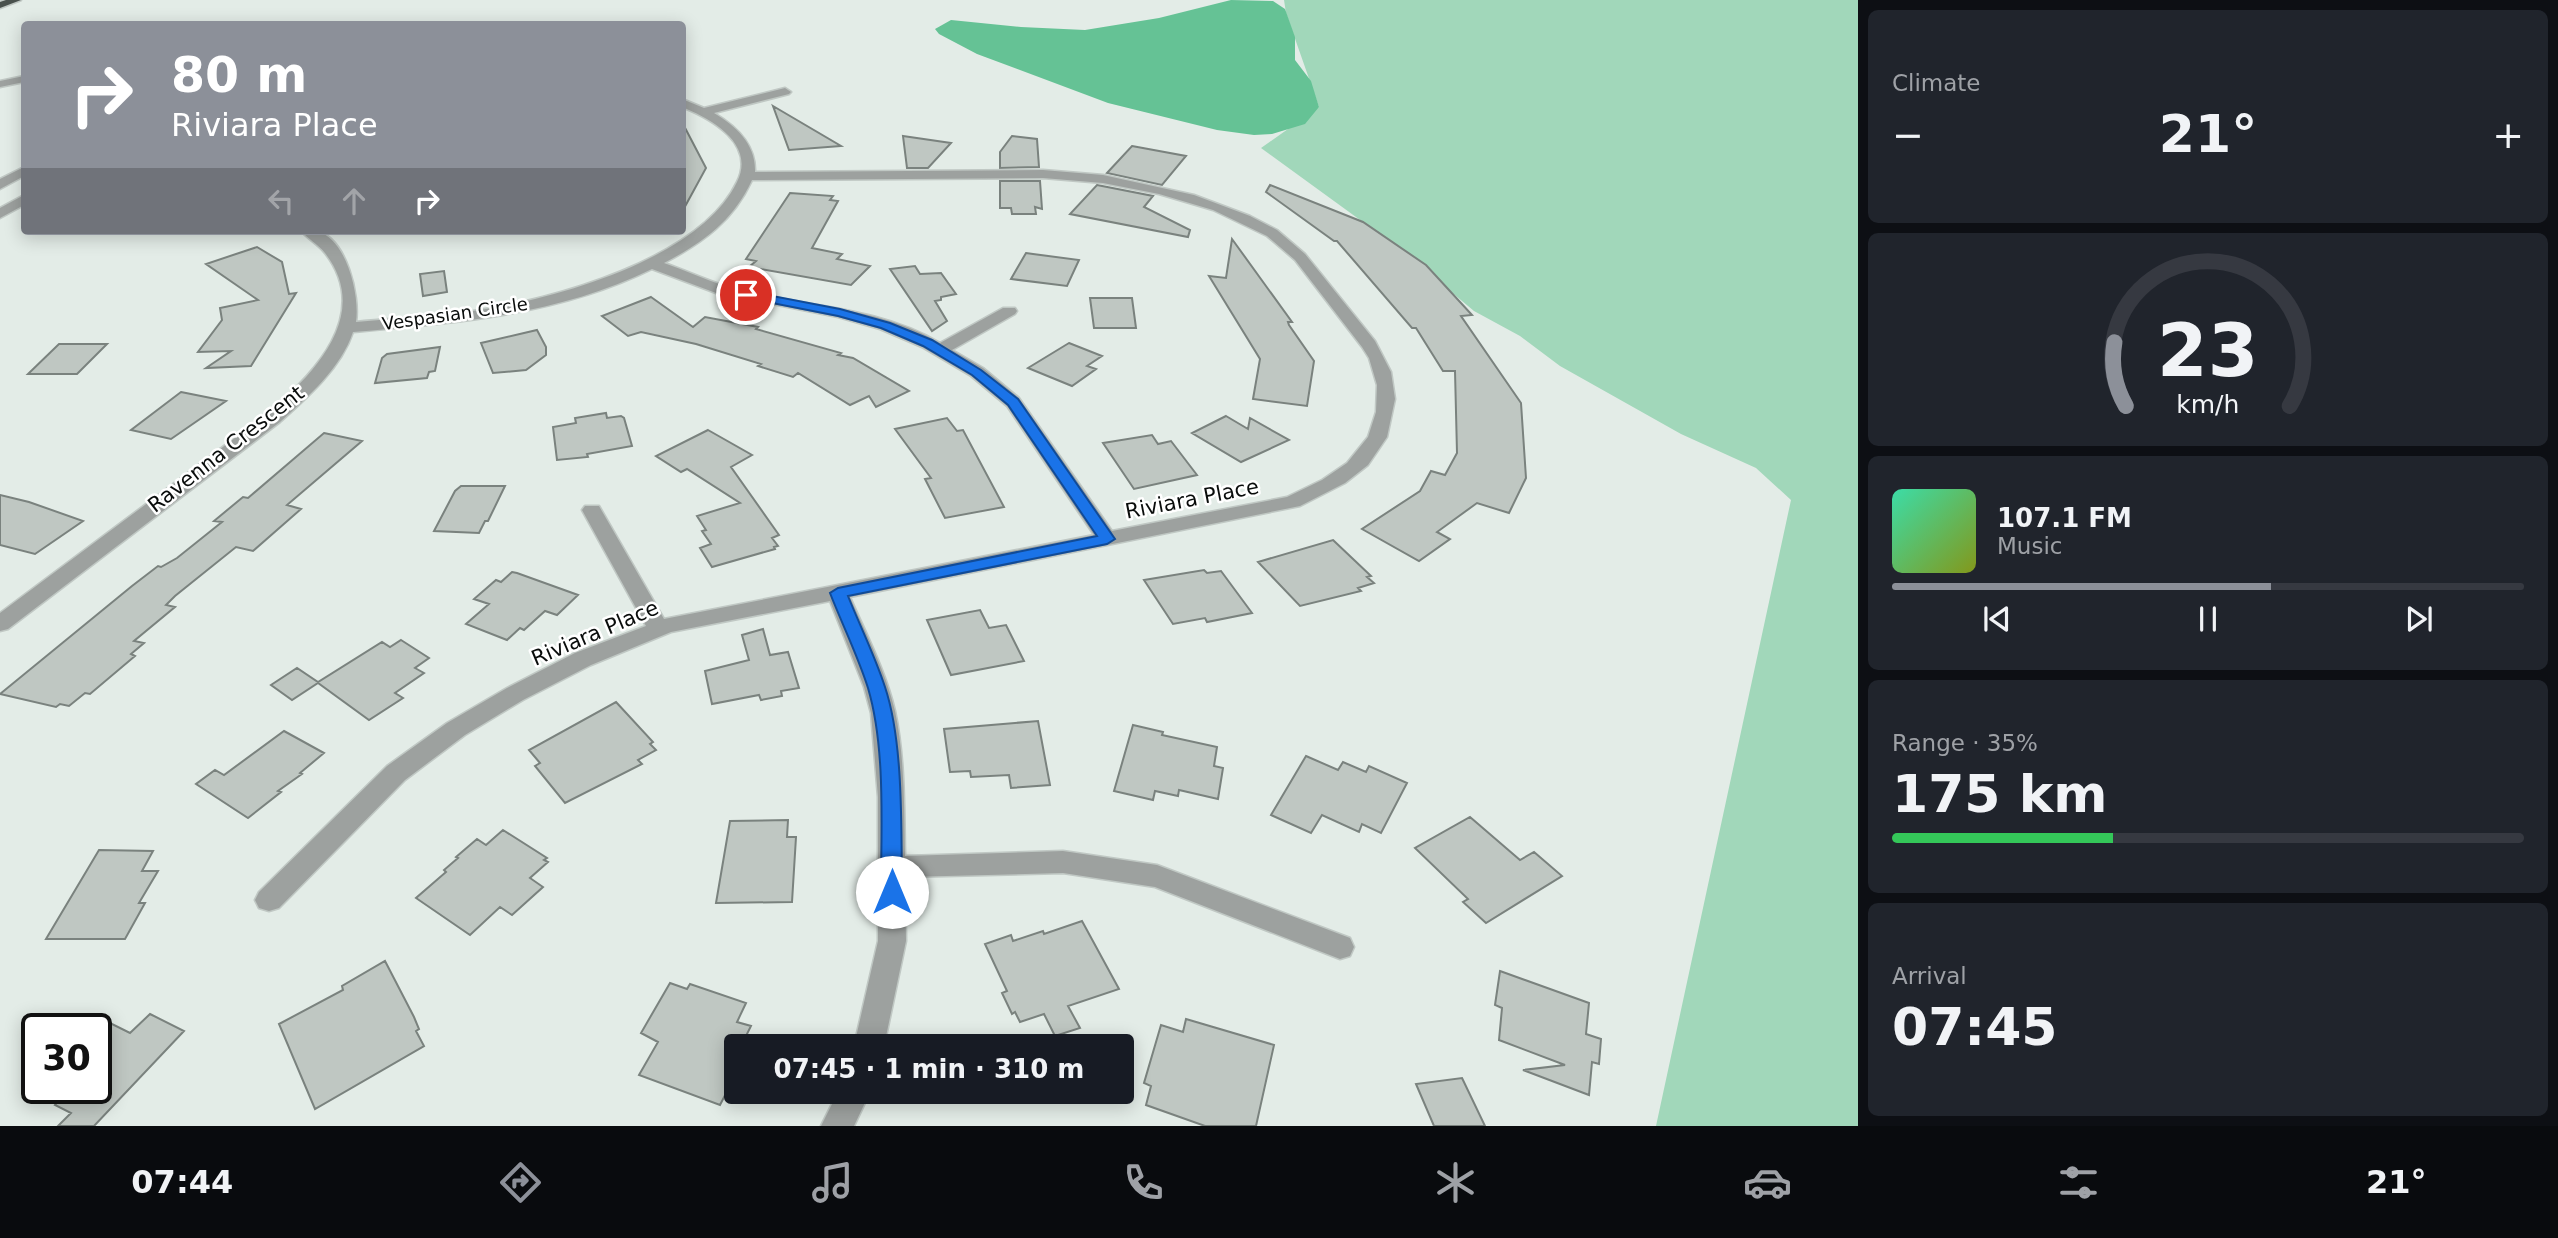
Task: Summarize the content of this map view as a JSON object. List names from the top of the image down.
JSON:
{
  "streets": {
    "street": ["Vespasian Circle", "Ravenna Crescent", "Riviara Place"]
  },
  "crossings": [
    ["Vespasian Circle", "Ravenna Crescent"],
    ["Vespasian Circle", "Riviara Place"]
  ],
  "page": {
    "tile": [
      "Climate",
      ["Range · 35%", "175 km"],
      ["Arrival", "07:45"]
    ],
    "turn": ["80 m", "Riviara Place"],
    "heat": ["−", "21°", "+"],
    "song": ["107.1 FM", "Music"],
    "limit": "30",
    "trip": "07:45 · 1 min · 310 m",
    "tabs": ["07:44", "21°"],
    "gauge": ["23", "km/h"]
  }
}
